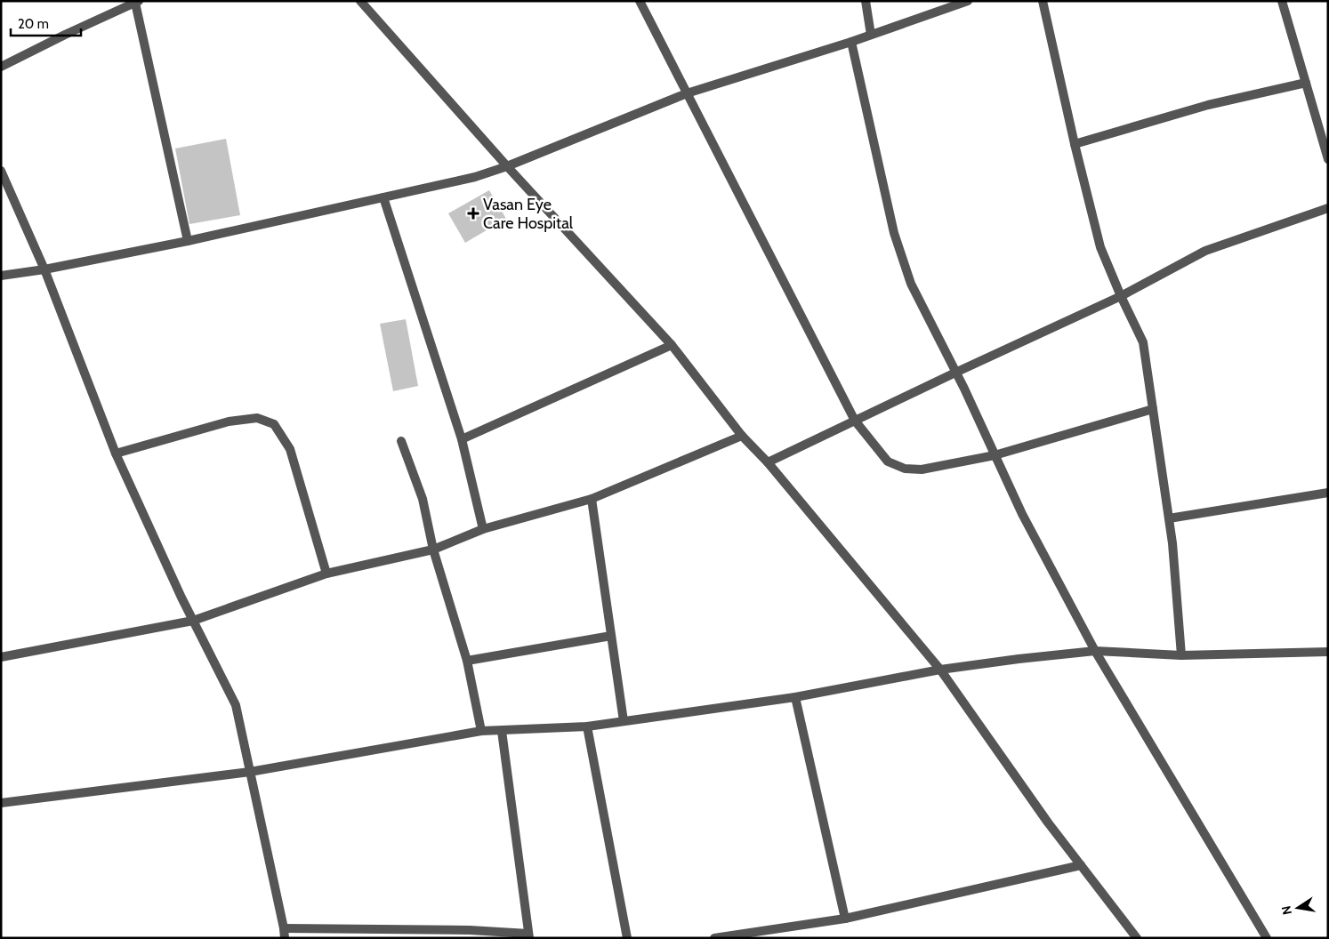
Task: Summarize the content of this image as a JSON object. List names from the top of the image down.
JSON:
{
  "places": {
    "health": ["Vasan Eye Care Hospital"]
  },
  "scale_bar": "20 m",
  "north": "left"
}
